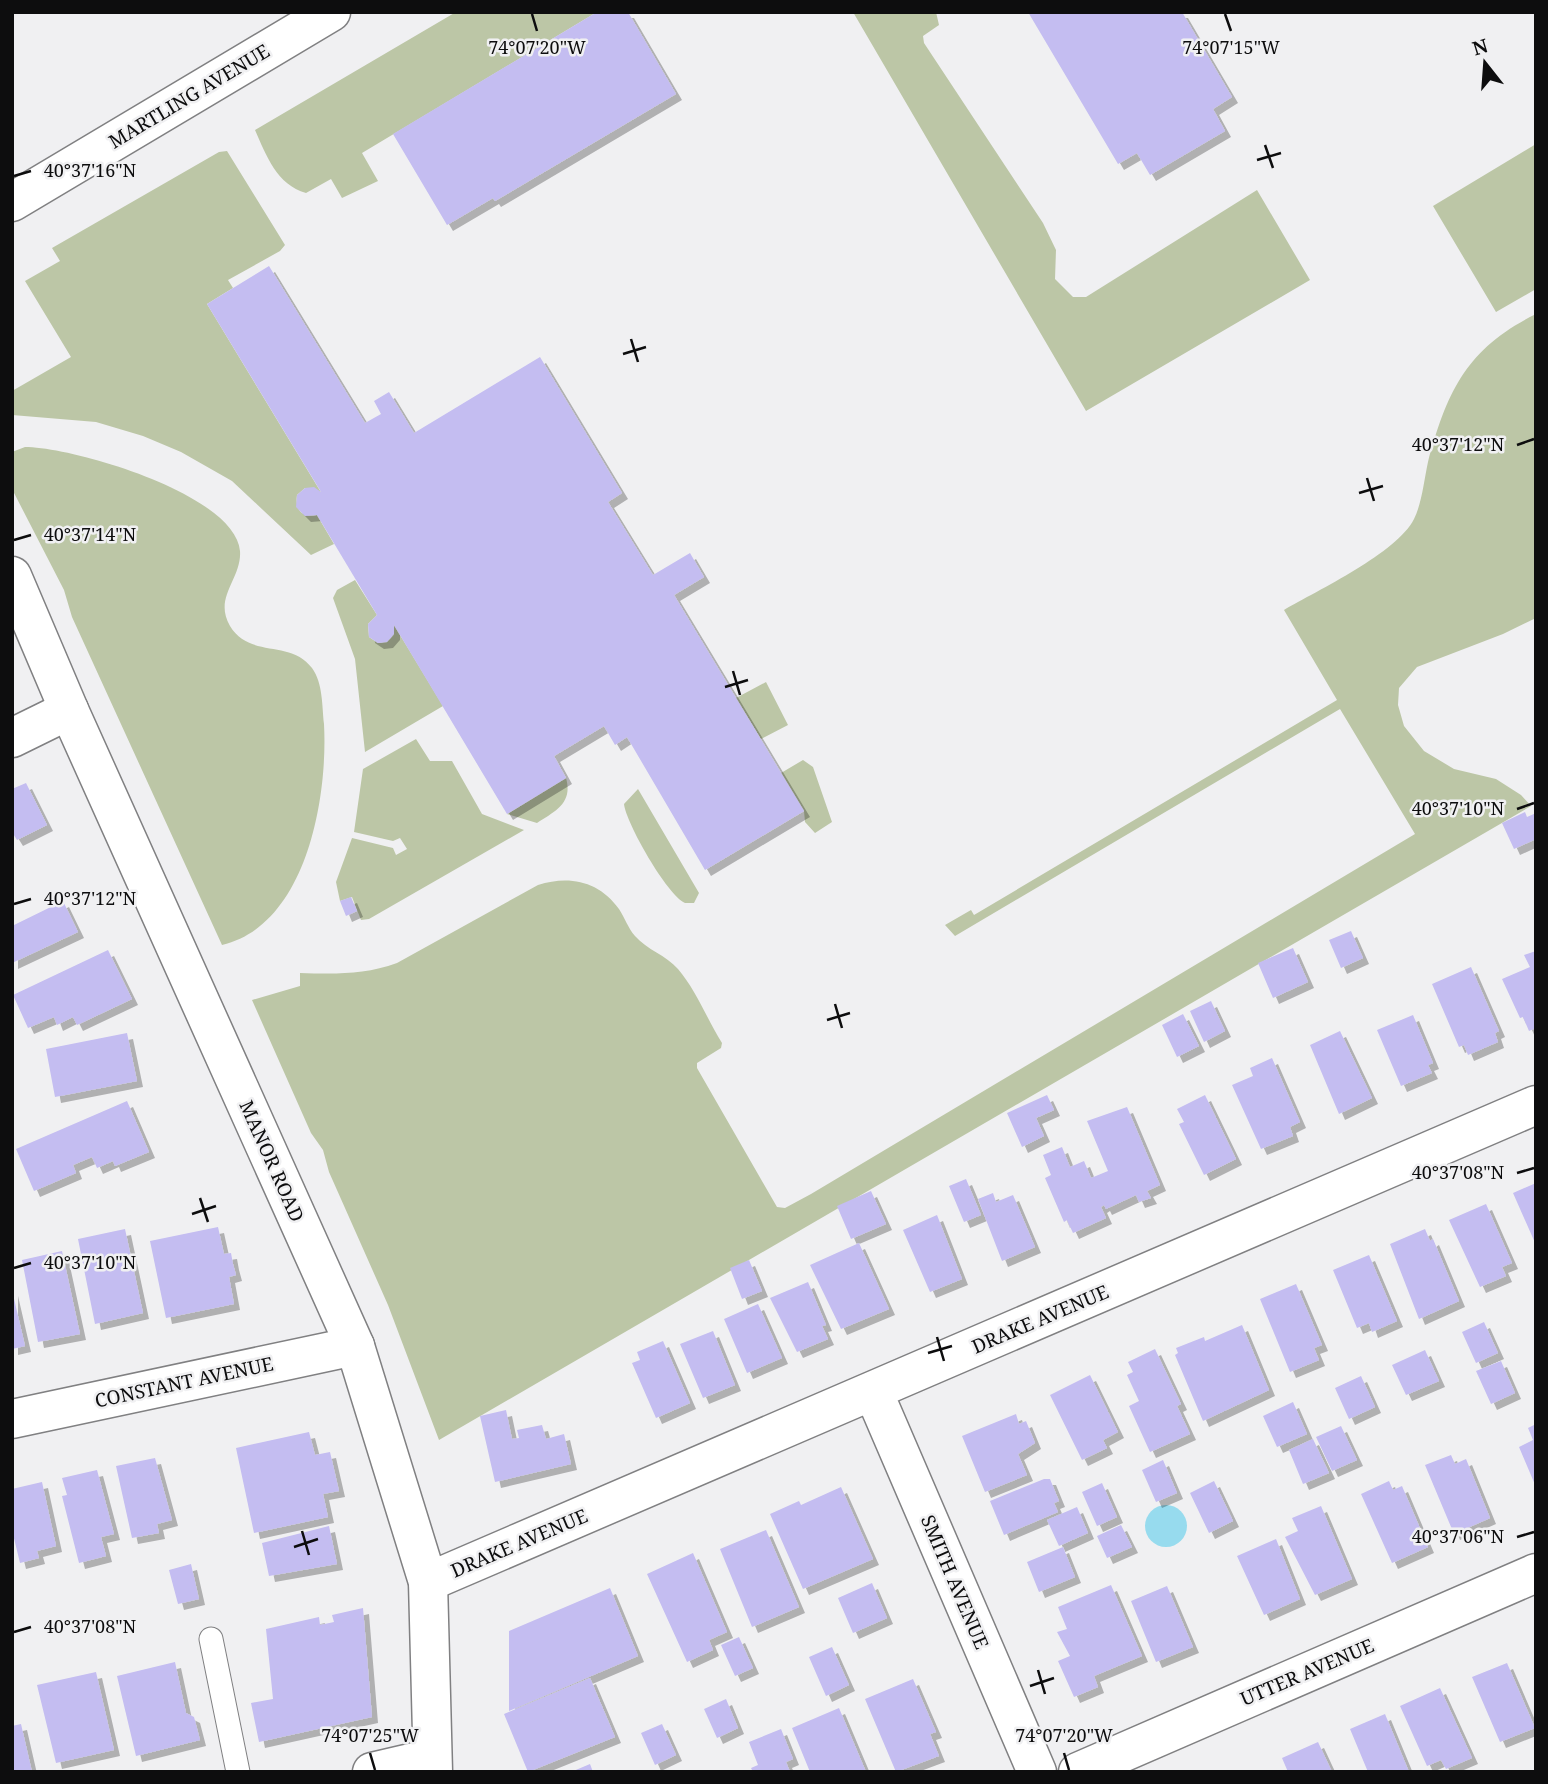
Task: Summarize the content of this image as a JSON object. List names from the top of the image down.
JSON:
{
  "streets": {
    "street": [
      "MARTLING AVENUE",
      "MANOR ROAD",
      "DRAKE AVENUE",
      "CONSTANT AVENUE",
      "SMITH AVENUE",
      "UTTER AVENUE"
    ]
  },
  "crossings": [
    ["MANOR ROAD", "DRAKE AVENUE"],
    ["MANOR ROAD", "CONSTANT AVENUE"],
    ["DRAKE AVENUE", "SMITH AVENUE"]
  ],
  "north": "top",
  "coordinates": [
    "74°07'20\"W",
    "74°07'15\"W",
    "40°37'16\"N",
    "40°37'12\"N",
    "40°37'14\"N",
    "40°37'10\"N",
    "40°37'08\"N",
    "40°37'06\"N",
    "74°07'25\"W"
  ]
}
